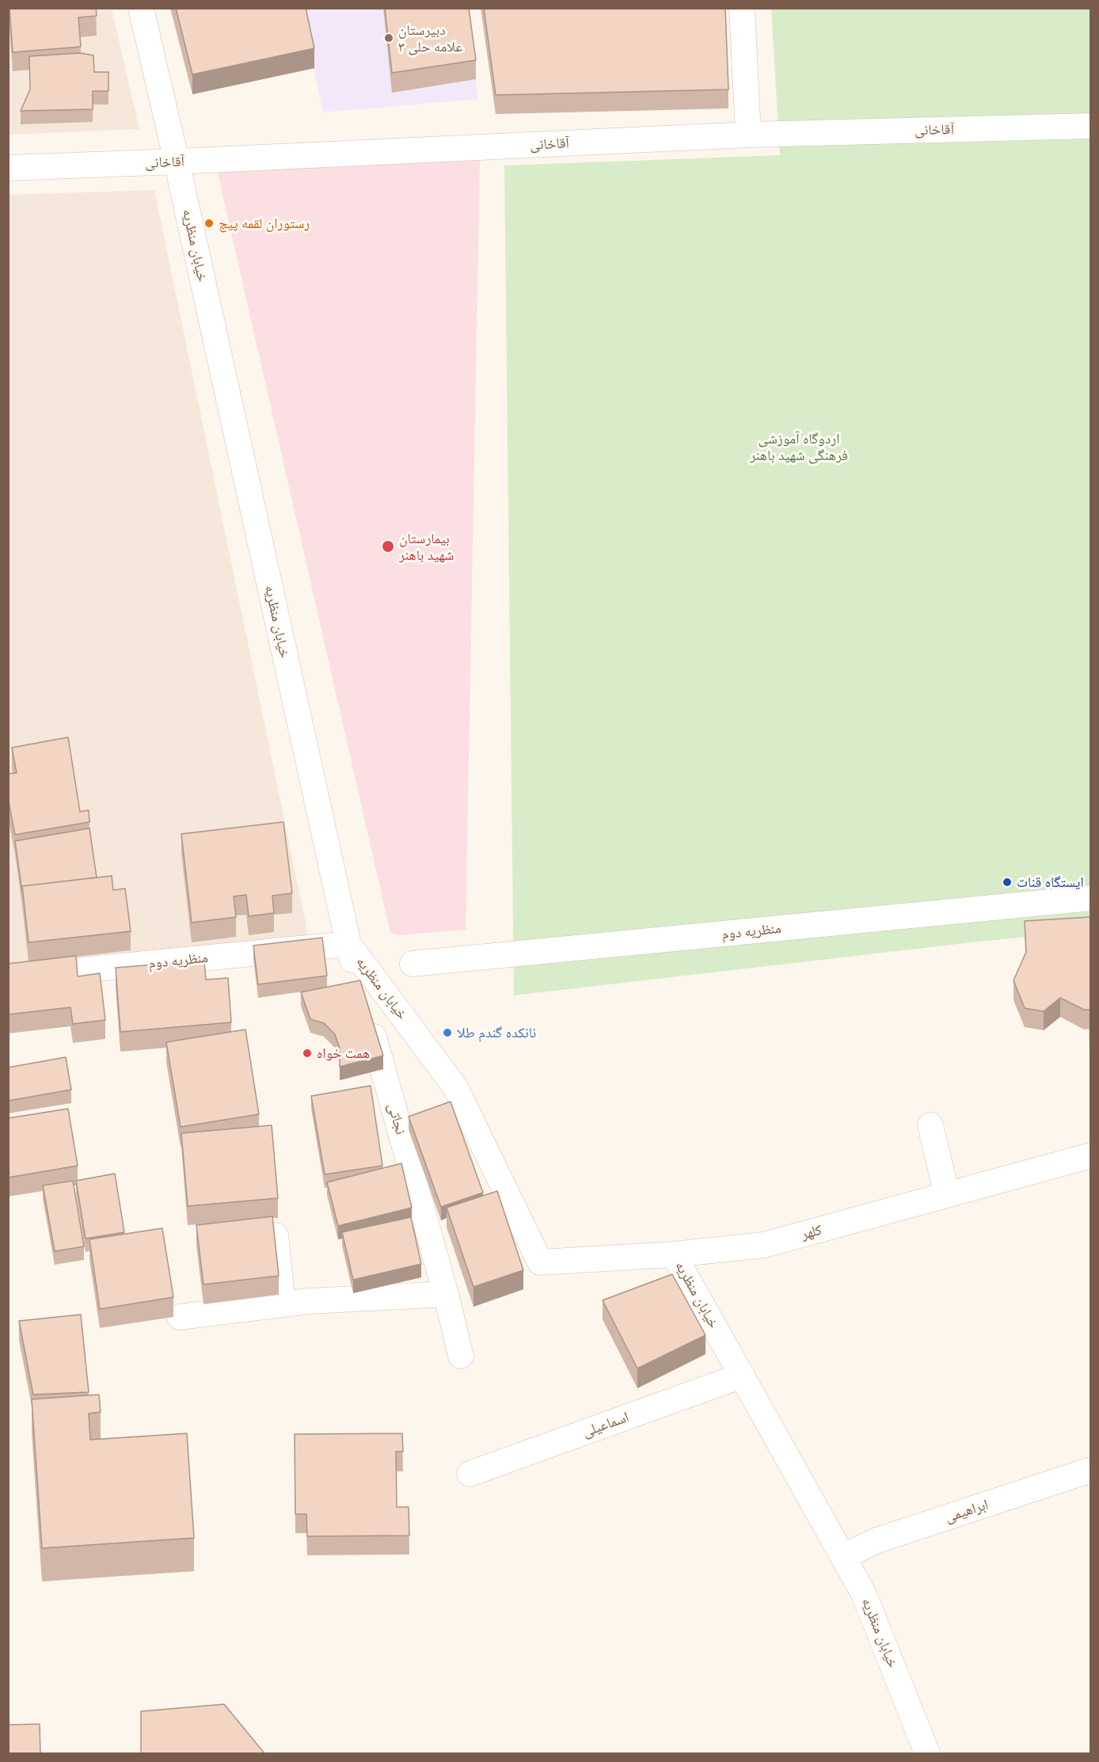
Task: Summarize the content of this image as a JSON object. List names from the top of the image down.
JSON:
{
  "streets": {
    "street": [
      "آقاخانی",
      "خیابان منظریه",
      "منظریه دوم",
      "نجاتی",
      "کلهر",
      "اسماعیلی",
      "ابراهیمی"
    ]
  },
  "crossings": [
    ["آقاخانی", "خیابان منظریه"],
    ["خیابان منظریه", "منظریه دوم"],
    ["خیابان منظریه", "نجاتی"],
    ["خیابان منظریه", "کلهر"],
    ["خیابان منظریه", "اسماعیلی"],
    ["خیابان منظریه", "ابراهیمی"],
    ["منظریه دوم", "نجاتی"]
  ],
  "parks": ["اردوگاه آموزشی فرهنگی شهید باهنر"],
  "places": [
    "دبیرستان علامه حلی ۳",
    "رستوران لقمه پیچ",
    "بیمارستان شهید باهنر",
    "ایستگاه قنات",
    "نانکده گندم طلا",
    "همت خواه"
  ]
}
